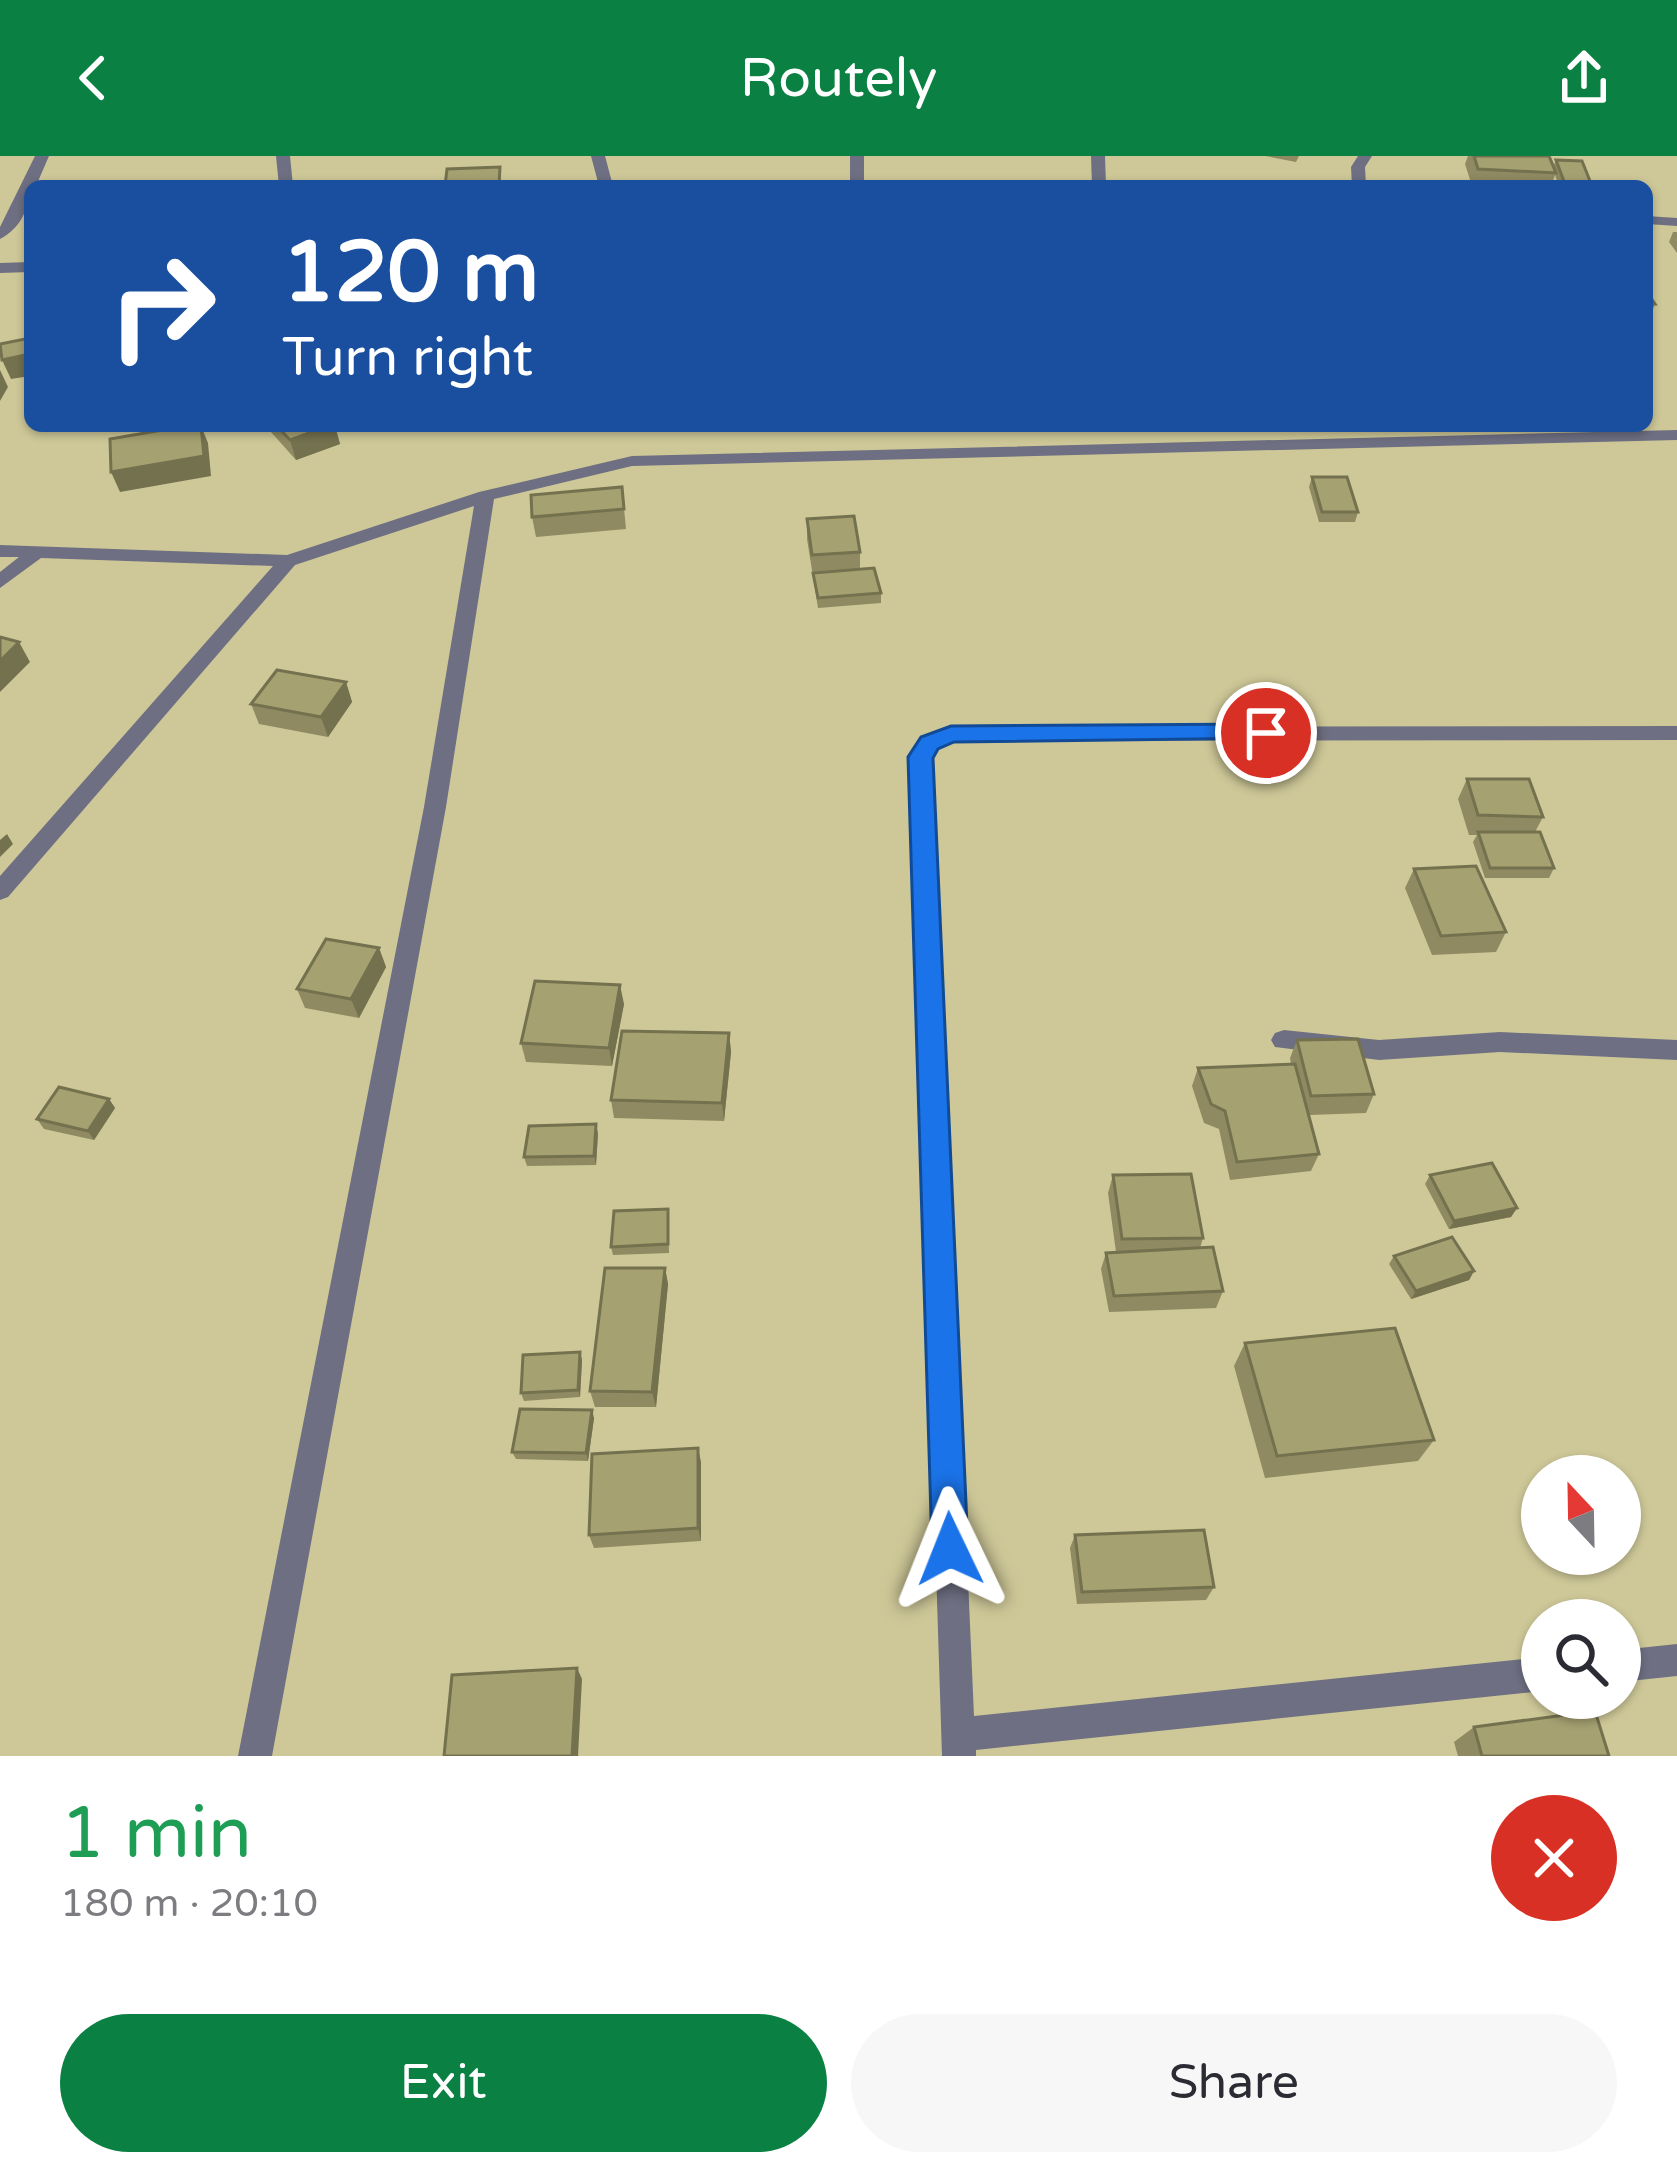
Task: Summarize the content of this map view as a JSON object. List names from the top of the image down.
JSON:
{
  "north": "top",
  "page": {
    "header": "Routely",
    "turn": ["120 m", "Turn right"],
    "heading": ["1 min", "180 m · 20:10"],
    "buttons": ["Exit", "Share"]
  }
}
